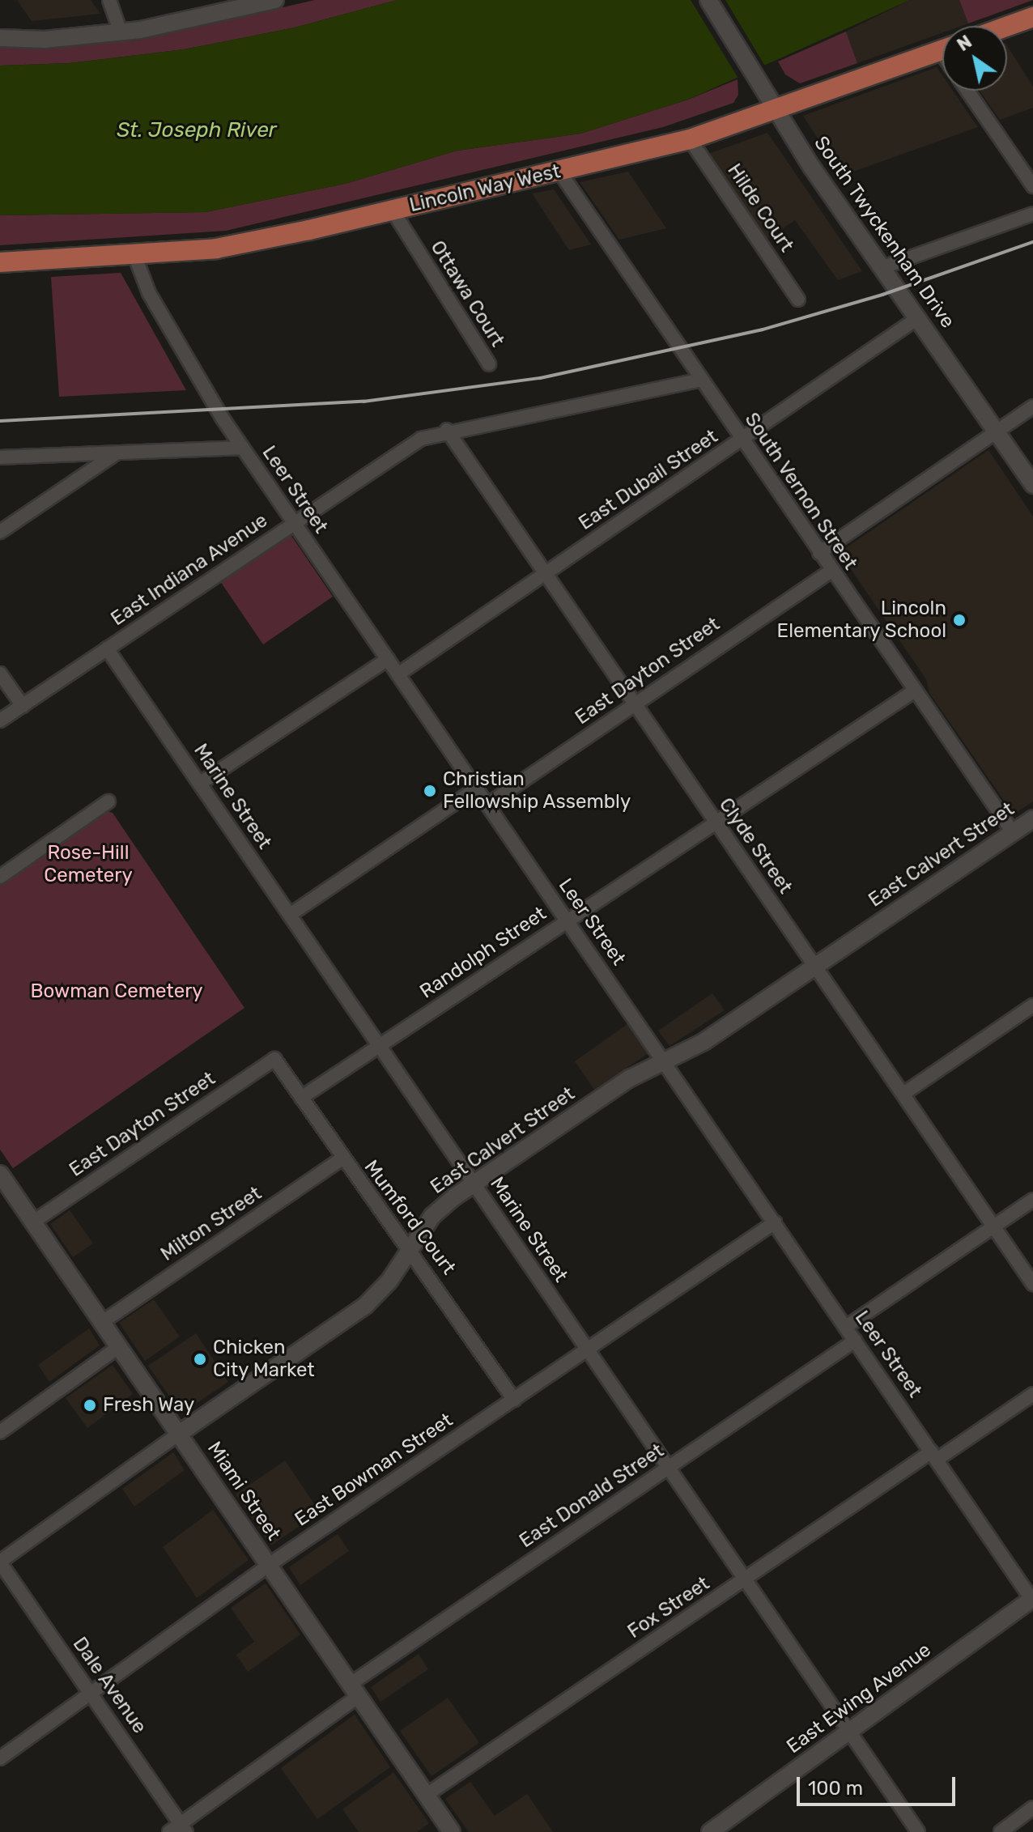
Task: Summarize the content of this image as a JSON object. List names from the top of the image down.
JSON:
{
  "streets": {
    "main road": ["Lincoln Way West"],
    "street": [
      "Hilde Court",
      "South Twyckenham Drive",
      "Ottawa Court",
      "East Dubail Street",
      "Leer Street",
      "South Vernon Street",
      "East Indiana Avenue",
      "East Dayton Street",
      "Marine Street",
      "Clyde Street",
      "East Calvert Street",
      "Randolph Street",
      "Mumford Court",
      "Milton Street",
      "East Bowman Street",
      "Miami Street",
      "East Donald Street",
      "Fox Street",
      "Dale Avenue",
      "East Ewing Avenue"
    ]
  },
  "crossings": [
    ["Lincoln Way West", "Hilde Court"],
    ["Lincoln Way West", "South Twyckenham Drive"],
    ["Lincoln Way West", "Ottawa Court"],
    ["Lincoln Way West", "Leer Street"],
    ["Lincoln Way West", "South Vernon Street"],
    ["South Twyckenham Drive", "East Dubail Street"],
    ["East Dubail Street", "Leer Street"],
    ["East Dubail Street", "South Vernon Street"],
    ["East Dubail Street", "Clyde Street"],
    ["Leer Street", "East Indiana Avenue"],
    ["Leer Street", "East Dayton Street"],
    ["Leer Street", "East Calvert Street"],
    ["Leer Street", "Randolph Street"],
    ["Leer Street", "East Bowman Street"],
    ["Leer Street", "East Donald Street"],
    ["Leer Street", "Fox Street"],
    ["Leer Street", "East Ewing Avenue"],
    ["South Vernon Street", "East Indiana Avenue"],
    ["South Vernon Street", "East Dayton Street"],
    ["South Vernon Street", "East Calvert Street"],
    ["South Vernon Street", "Randolph Street"],
    ["East Indiana Avenue", "Marine Street"],
    ["East Indiana Avenue", "Clyde Street"],
    ["East Dayton Street", "Clyde Street"],
    ["East Dayton Street", "Mumford Court"],
    ["East Dayton Street", "Miami Street"],
    ["Marine Street", "East Calvert Street"],
    ["Marine Street", "Randolph Street"],
    ["Marine Street", "East Bowman Street"],
    ["Marine Street", "East Donald Street"],
    ["Marine Street", "Fox Street"],
    ["Marine Street", "East Ewing Avenue"],
    ["Clyde Street", "East Calvert Street"],
    ["Clyde Street", "Randolph Street"],
    ["East Calvert Street", "Mumford Court"],
    ["East Calvert Street", "Miami Street"],
    ["East Calvert Street", "Dale Avenue"],
    ["Randolph Street", "Mumford Court"],
    ["Mumford Court", "Milton Street"],
    ["Mumford Court", "East Bowman Street"],
    ["Milton Street", "Miami Street"],
    ["East Bowman Street", "Miami Street"],
    ["East Bowman Street", "Dale Avenue"],
    ["Miami Street", "East Donald Street"],
    ["Miami Street", "Fox Street"],
    ["East Donald Street", "Dale Avenue"]
  ],
  "water": ["St. Joseph River"],
  "parks": ["Rose-Hill Cemetery", "Bowman Cemetery"],
  "places": [
    "Lincoln Elementary School",
    "Christian Fellowship Assembly",
    "Chicken City Market",
    "Fresh Way"
  ],
  "scale_bar": "100 m",
  "north": "top left"
}
